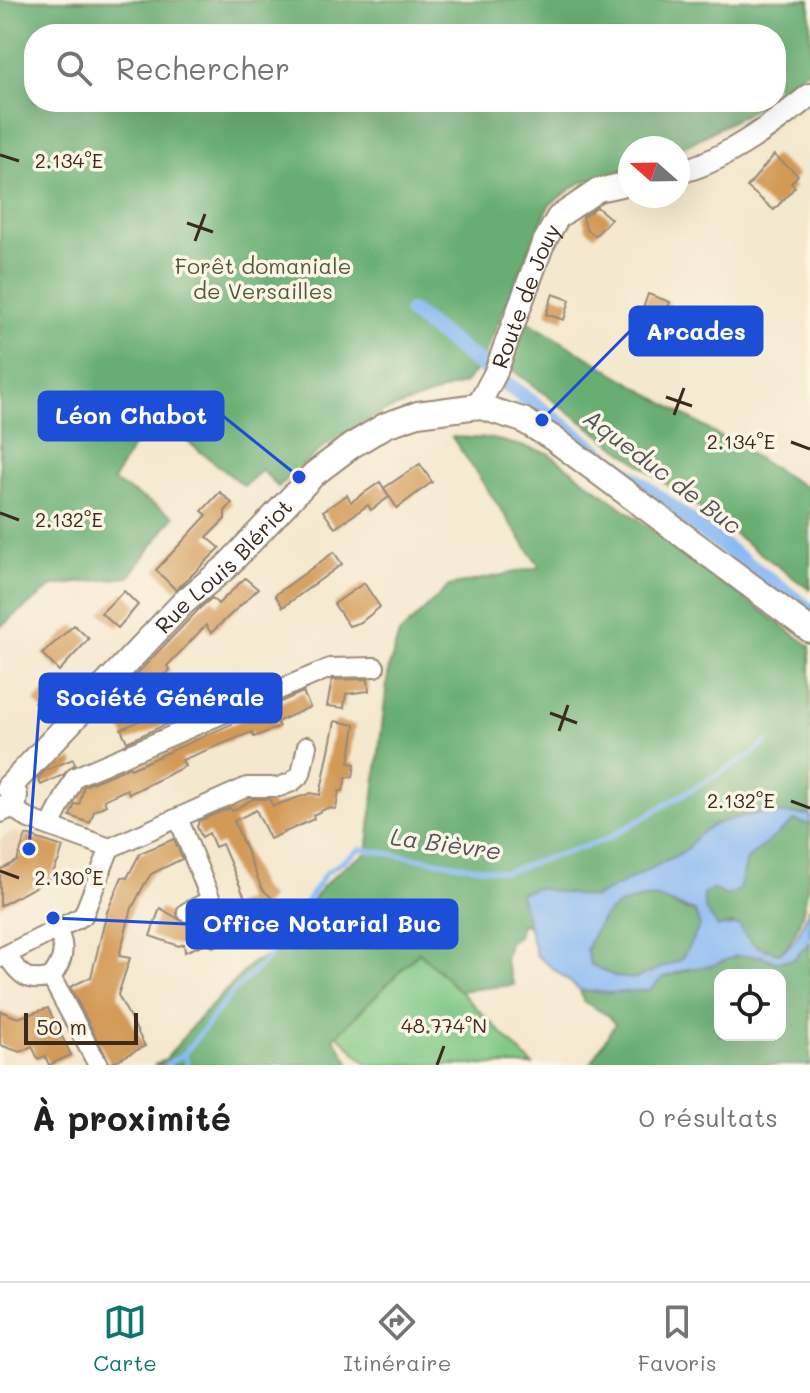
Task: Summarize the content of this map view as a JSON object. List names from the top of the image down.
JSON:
{
  "streets": {
    "main road": ["Rue Louis Blériot"],
    "street": ["Route de Jouy"]
  },
  "crossings": [
    ["Route de Jouy", "Rue Louis Blériot"]
  ],
  "water": ["Aqueduc de Buc", "La Bièvre"],
  "parks": ["Forêt domaniale de Versailles"],
  "places": [
    "Arcades",
    "Léon Chabot",
    "Société Générale",
    "Office Notarial Buc"
  ],
  "scale_bar": "50 m",
  "north": "left",
  "page": {
    "search": "Rechercher",
    "scale": "50 m",
    "heading": ["À proximité", "0 résultats"],
    "nav": ["Carte", "Itinéraire", "Favoris"]
  },
  "coordinates": [
    "2.134°E",
    "2.132°E",
    "2.130°E",
    "48.774°N"
  ]
}
